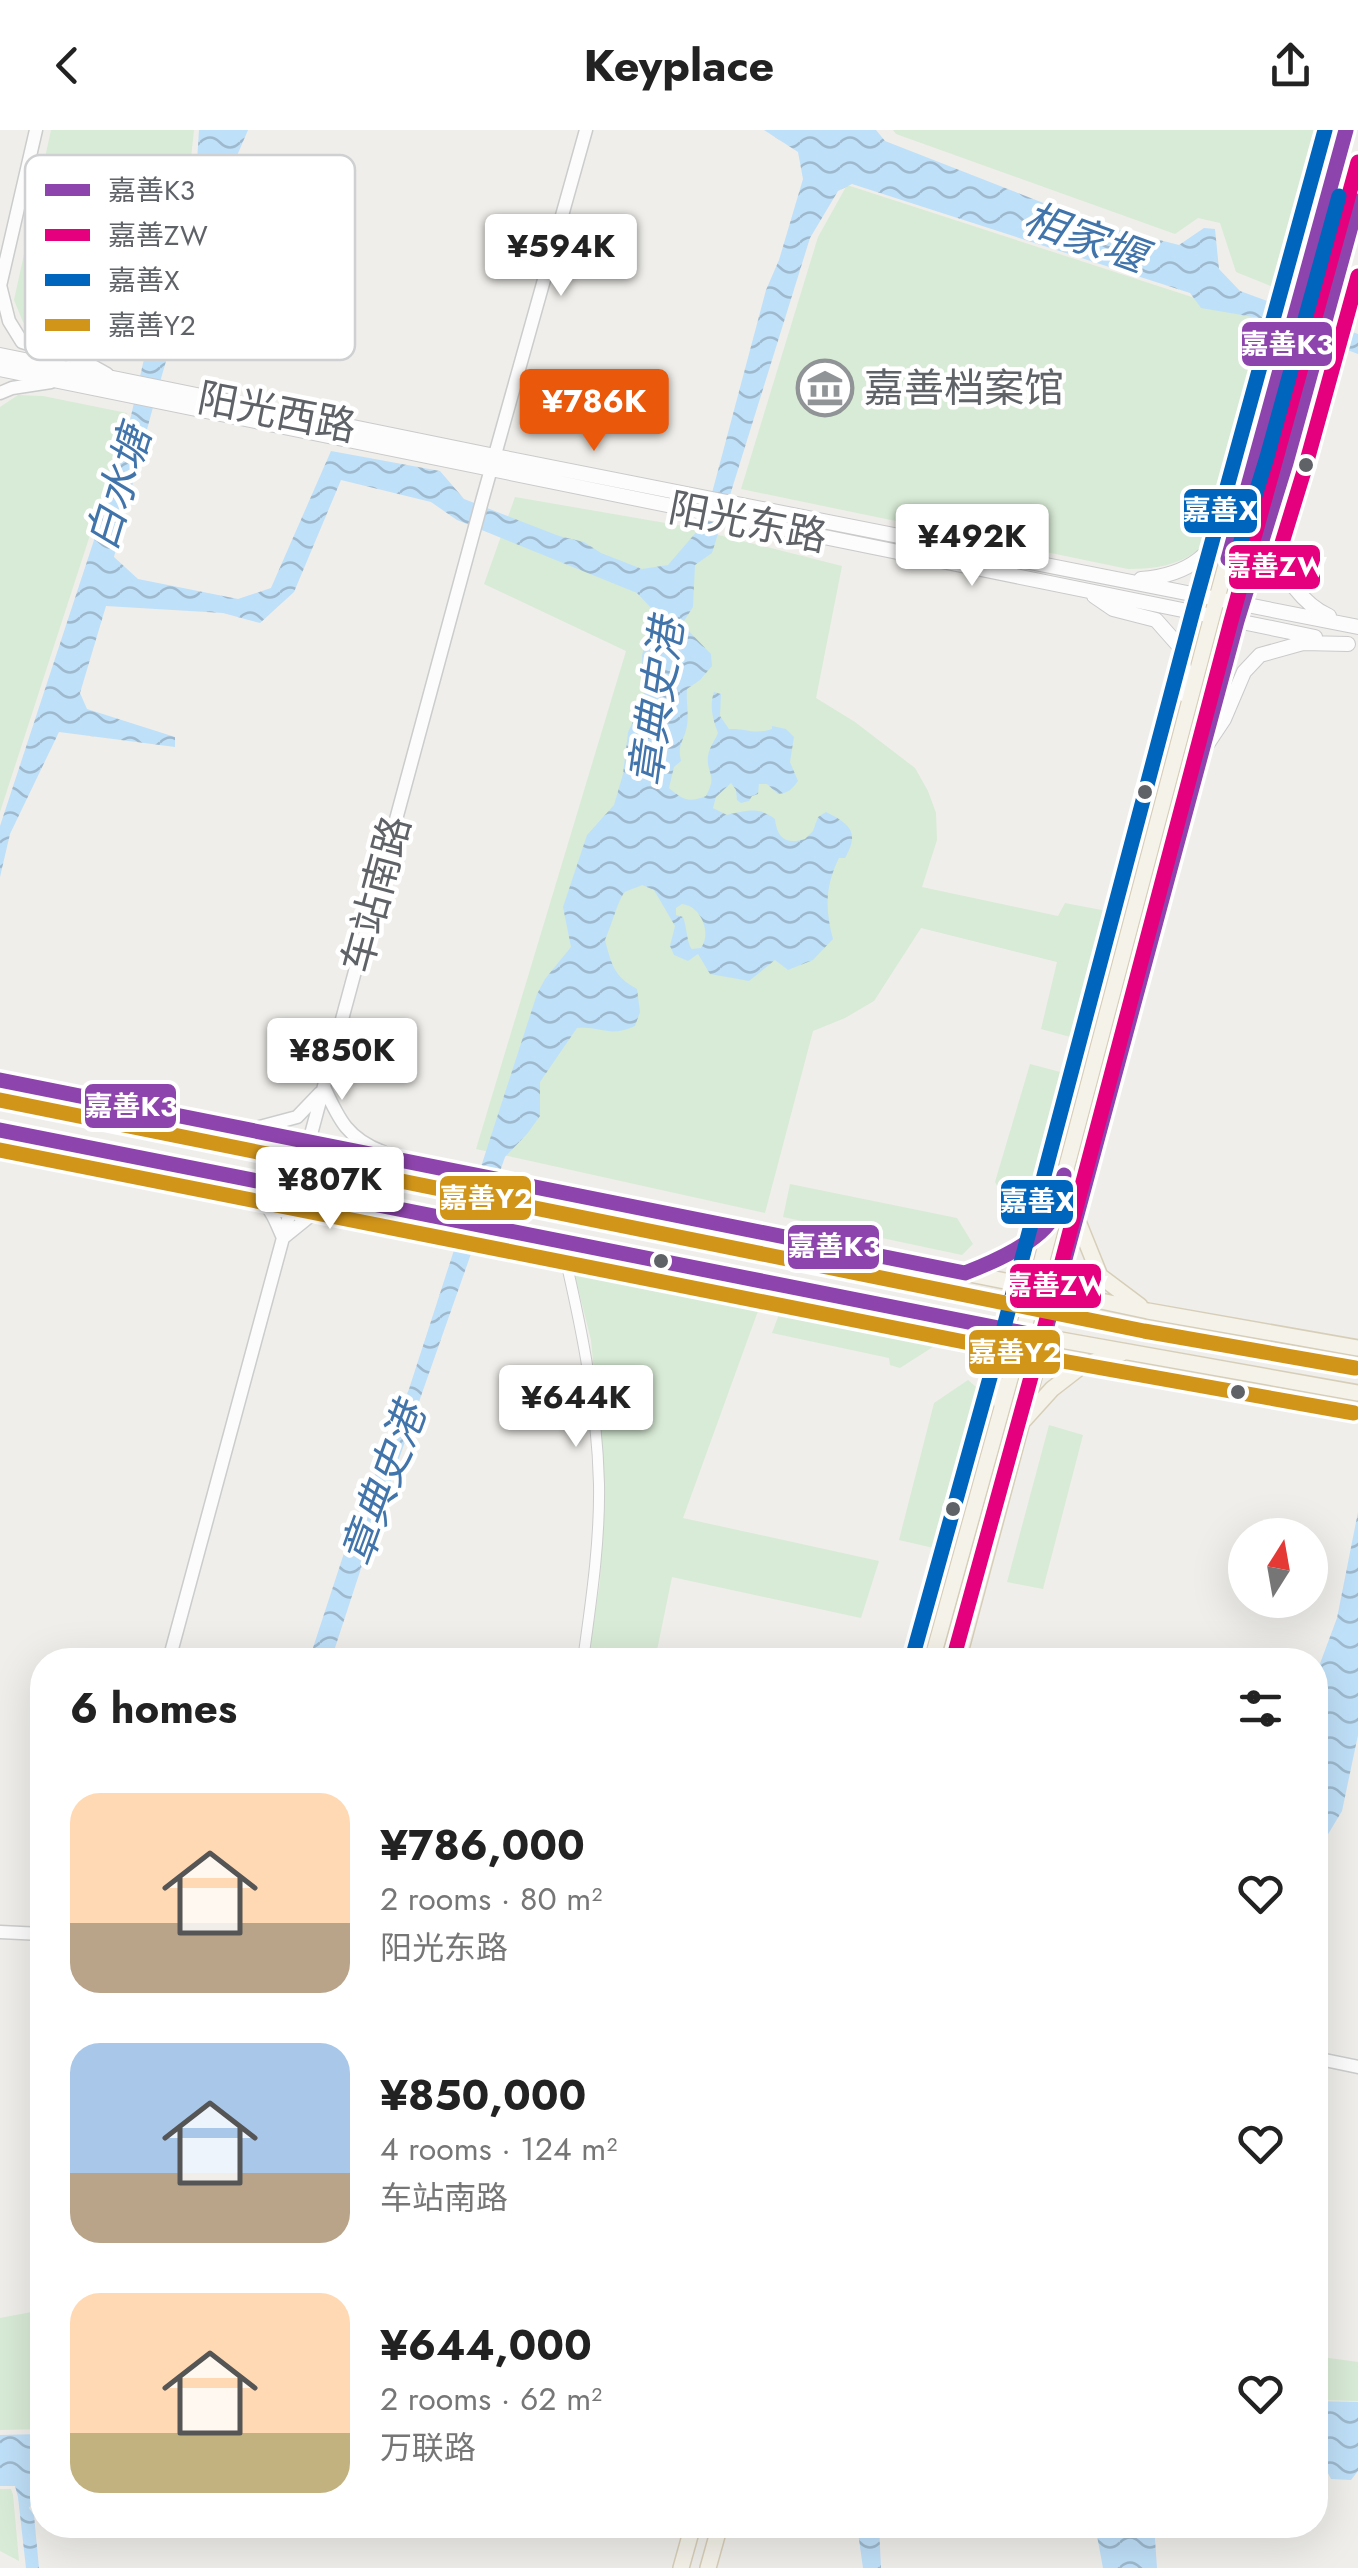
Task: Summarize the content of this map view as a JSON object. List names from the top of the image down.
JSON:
{
  "streets": {
    "main road": ["阳光西路", "阳光东路"],
    "street": ["车站南路"]
  },
  "crossings": [
    ["阳光西路", "阳光东路"],
    ["阳光西路", "车站南路"],
    ["阳光东路", "车站南路"]
  ],
  "water": ["相家堰", "白水塘", "章典史港"],
  "places": {
    "museum": ["嘉善档案馆"]
  },
  "lines": [
    "transit line 嘉善K3",
    "transit line 嘉善X",
    "transit line 嘉善ZW",
    "transit line 嘉善Y2"
  ],
  "legend": [
    "嘉善K3",
    "嘉善ZW",
    "嘉善X",
    "嘉善Y2"
  ],
  "north": "top",
  "page": {
    "header": "Keyplace",
    "price": [
      "¥594K",
      "¥786K",
      "¥492K",
      "¥850K",
      "¥807K",
      "¥644K"
    ],
    "heading": "6 homes",
    "list": [
      {
        "name": "¥786,000",
        "note": "2 rooms · 80 m² · 阳光东路"
      },
      {
        "name": "¥850,000",
        "note": "4 rooms · 124 m² · 车站南路"
      },
      {
        "name": "¥644,000",
        "note": "2 rooms · 62 m² · 万联路"
      }
    ]
  }
}
